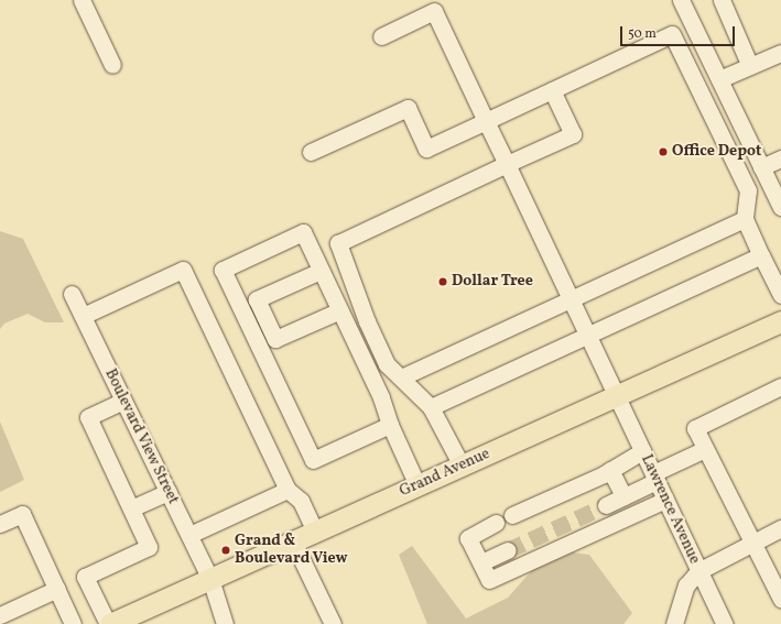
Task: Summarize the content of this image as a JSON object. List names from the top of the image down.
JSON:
{
  "streets": {
    "main road": ["Grand Avenue"],
    "street": ["Boulevard View Street", "Lawrence Avenue"]
  },
  "crossings": [
    ["Boulevard View Street", "Grand Avenue"],
    ["Grand Avenue", "Lawrence Avenue"]
  ],
  "places": ["Office Depot", "Dollar Tree", "Grand & Boulevard View"],
  "scale_bar": "50 m"
}
